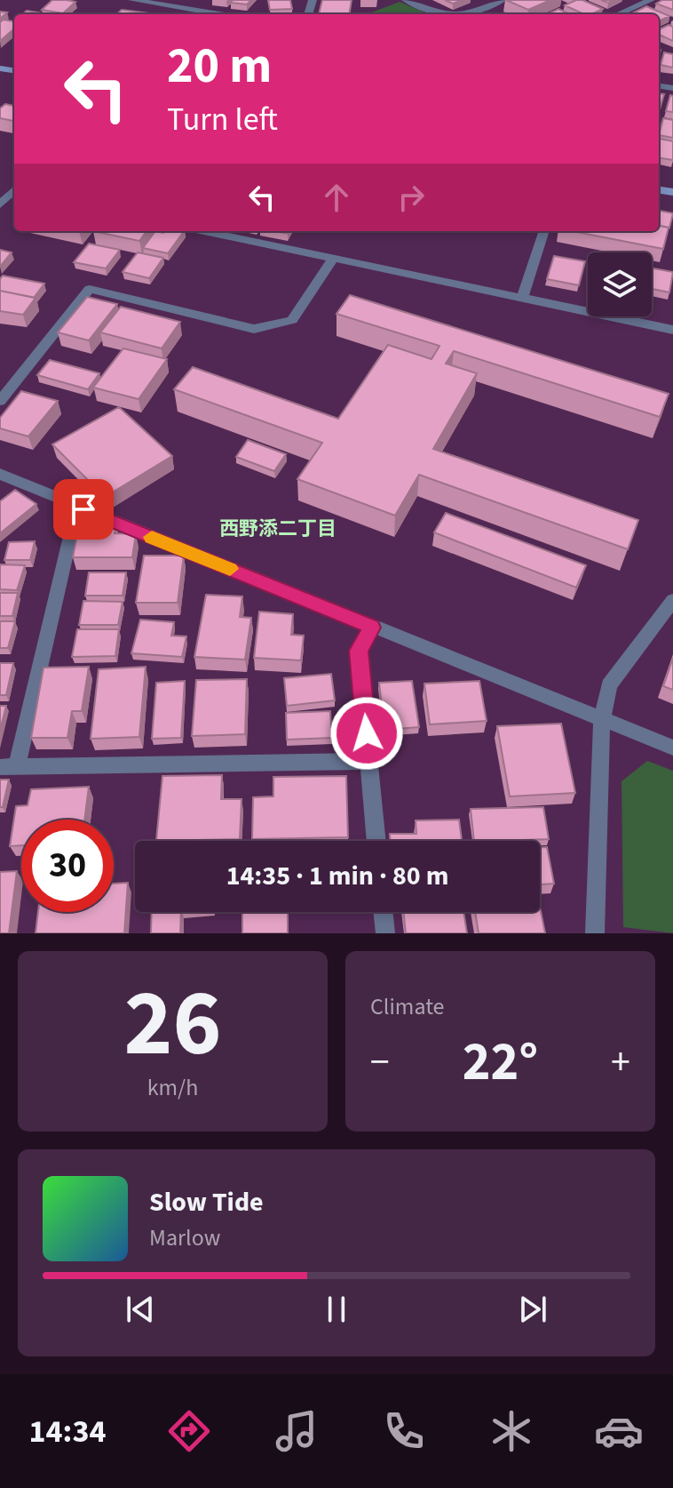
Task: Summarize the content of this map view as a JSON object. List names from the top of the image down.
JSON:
{
  "districts": ["西野添二丁目"],
  "page": {
    "turn": ["20 m", "Turn left"],
    "limit": "30",
    "trip": "14:35 · 1 min · 80 m",
    "tile": [
      ["26", "km/h"],
      "Climate"
    ],
    "heat": ["−", "22°", "+"],
    "song": ["Slow Tide", "Marlow"],
    "tabs": "14:34"
  }
}
